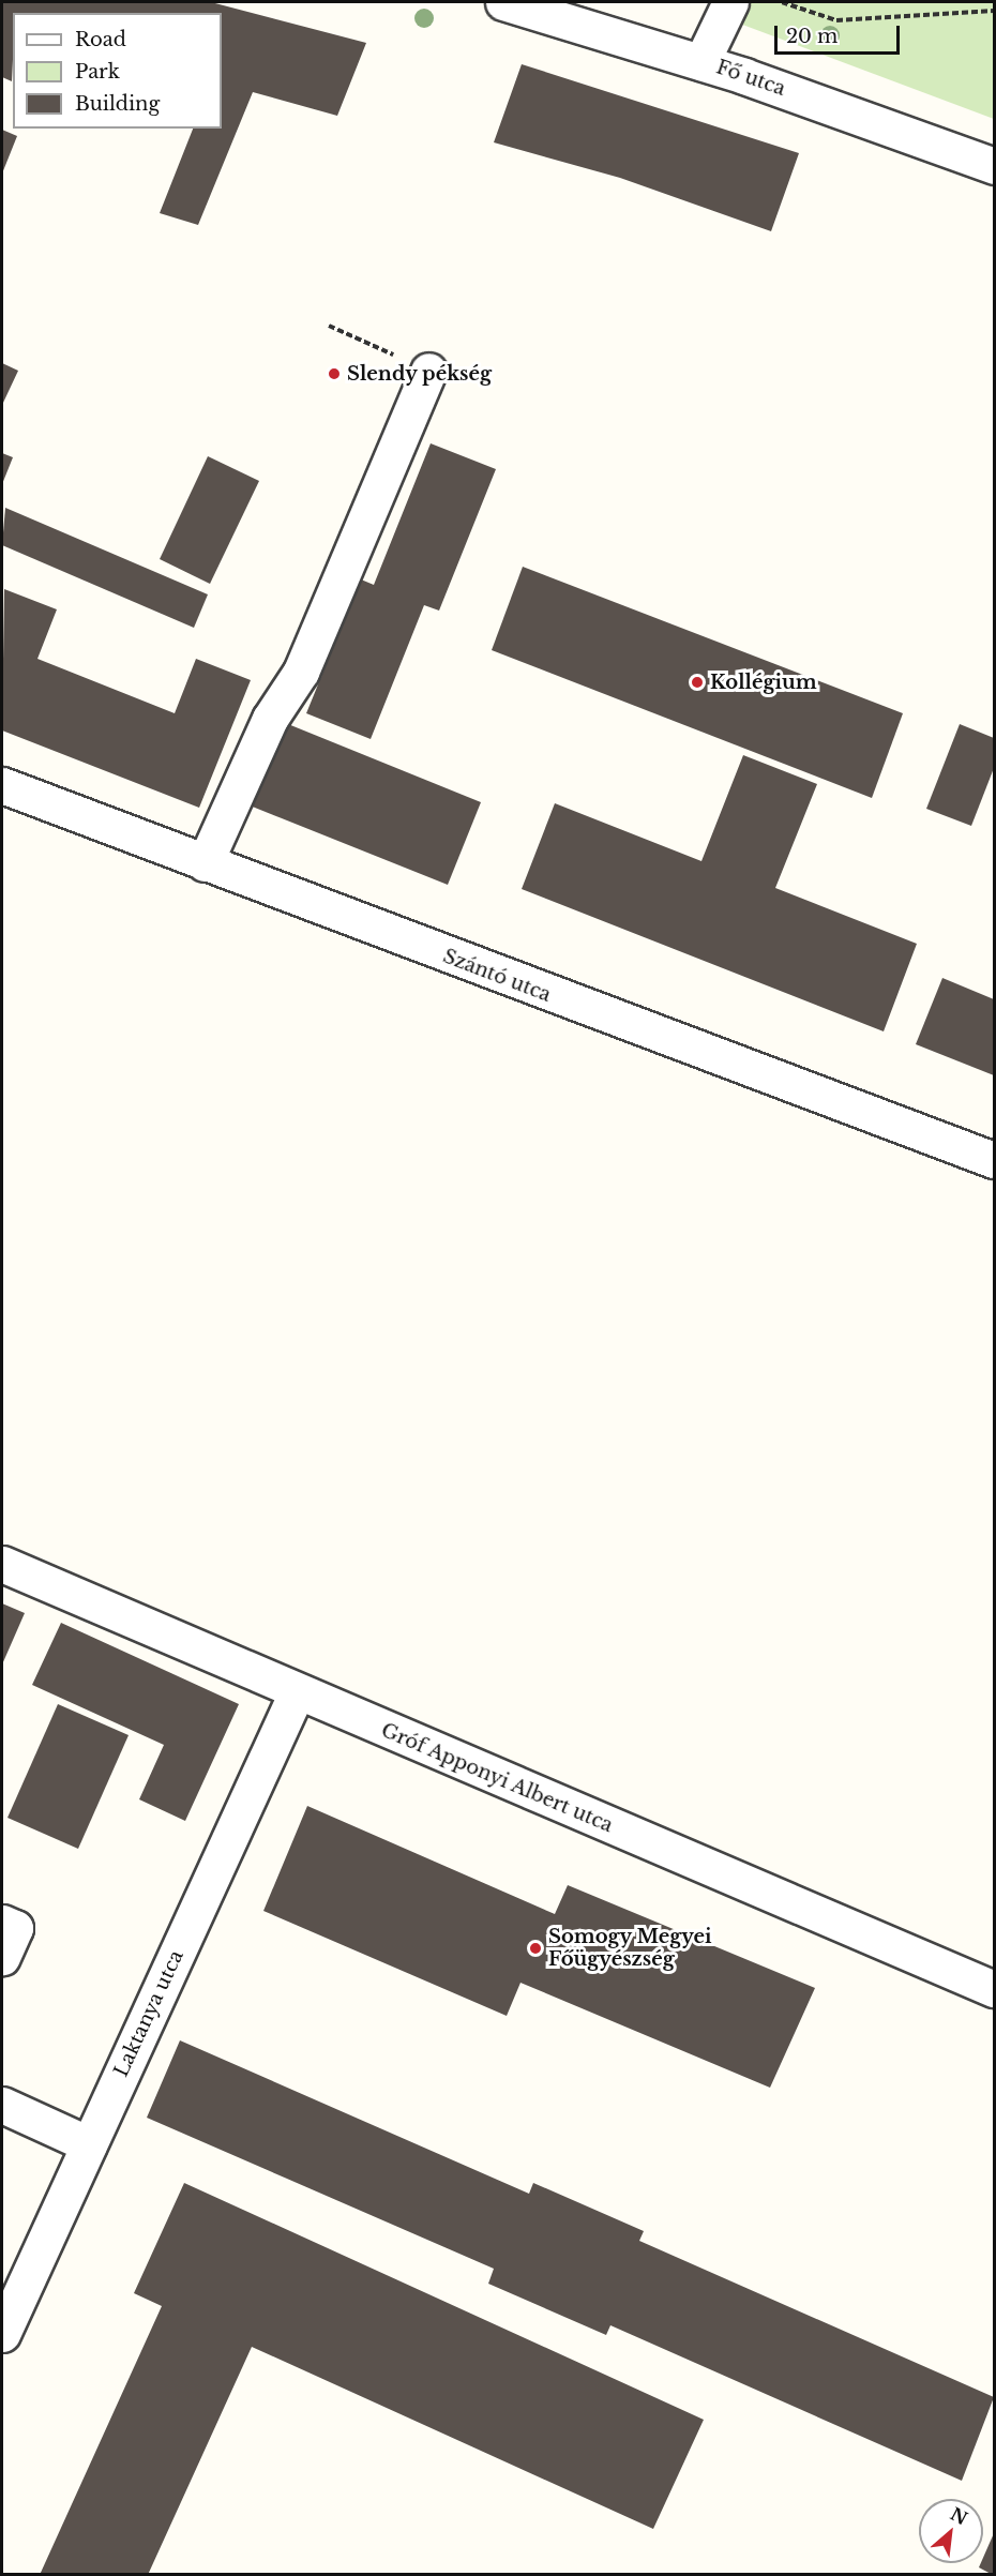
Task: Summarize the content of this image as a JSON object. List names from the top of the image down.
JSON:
{
  "streets": {
    "street": [
      "Fő utca",
      "Szántó utca",
      "Gróf Apponyi Albert utca",
      "Laktanya utca"
    ]
  },
  "crossings": [
    ["Gróf Apponyi Albert utca", "Laktanya utca"]
  ],
  "places": ["Slendy pékség", "Kollégium", "Somogy Megyei Főügyészség"],
  "legend": ["Road", "Park", "Building"],
  "scale_bar": "20 m",
  "north": "top right"
}
